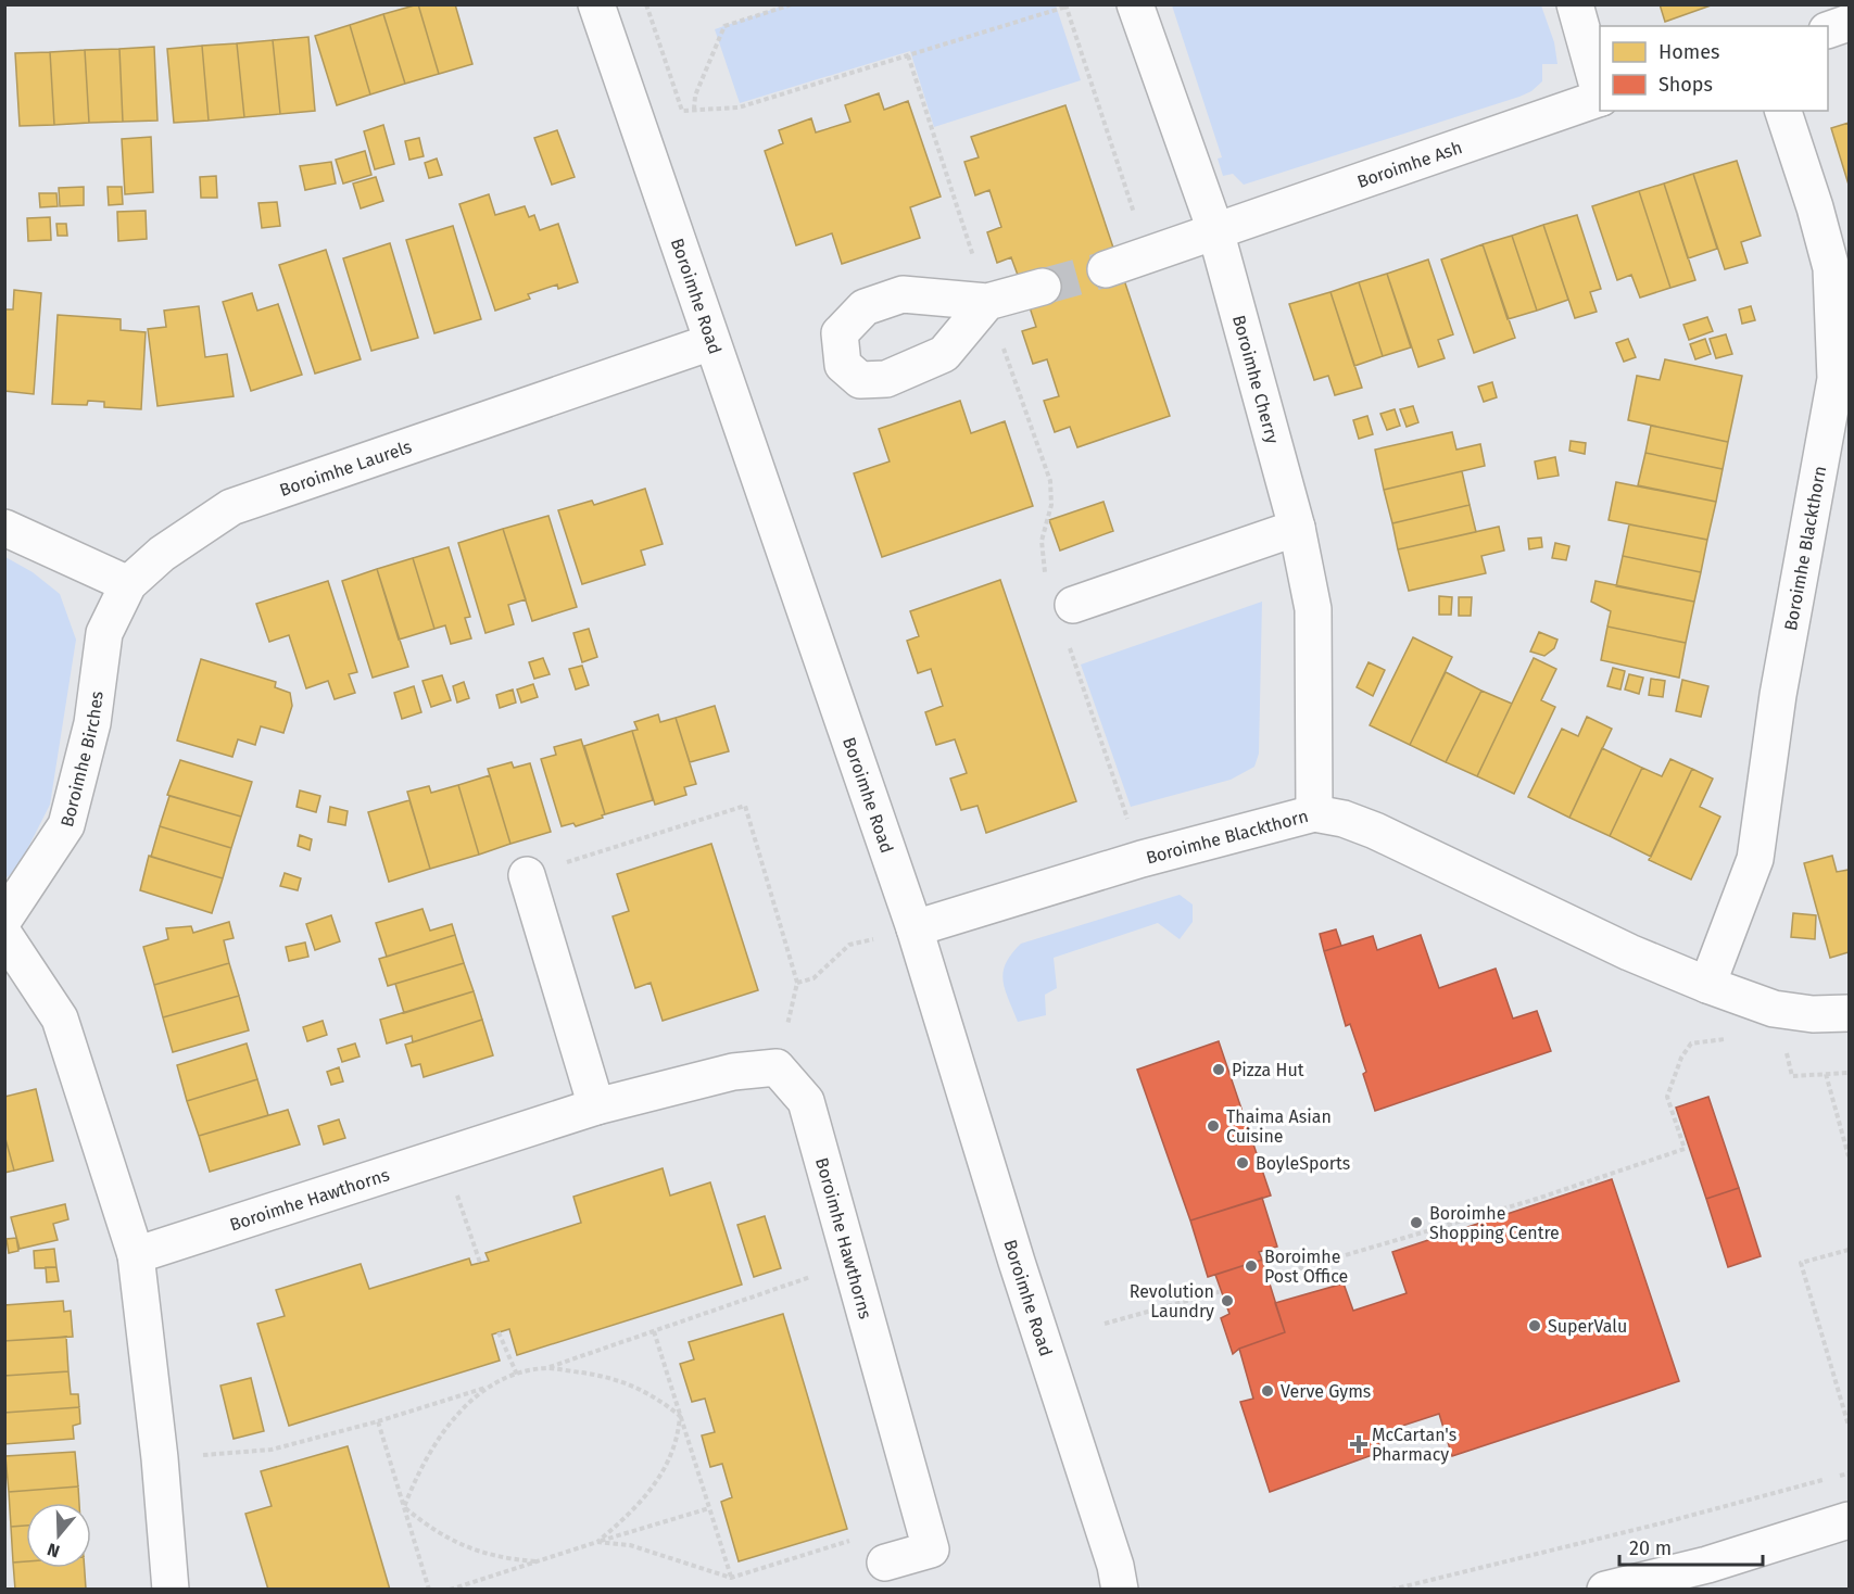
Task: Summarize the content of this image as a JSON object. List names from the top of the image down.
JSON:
{
  "streets": {
    "street": [
      "Boroimhe Ash",
      "Boroimhe Road",
      "Boroimhe Cherry",
      "Boroimhe Laurels",
      "Boroimhe Blackthorn",
      "Boroimhe Birches",
      "Boroimhe Hawthorns"
    ]
  },
  "crossings": [
    ["Boroimhe Ash", "Boroimhe Cherry"],
    ["Boroimhe Road", "Boroimhe Laurels"],
    ["Boroimhe Road", "Boroimhe Blackthorn"],
    ["Boroimhe Cherry", "Boroimhe Blackthorn"],
    ["Boroimhe Laurels", "Boroimhe Birches"]
  ],
  "places": {
    "other": [
      "Pizza Hut",
      "Thaima Asian Cuisine",
      "BoyleSports",
      "Boroimhe Shopping Centre",
      "Boroimhe Post Office",
      "Revolution Laundry",
      "SuperValu",
      "Verve Gyms"
    ],
    "health": ["McCartan's Pharmacy"]
  },
  "legend": ["Homes", "Shops"],
  "scale_bar": "20 m",
  "north": "bottom"
}
